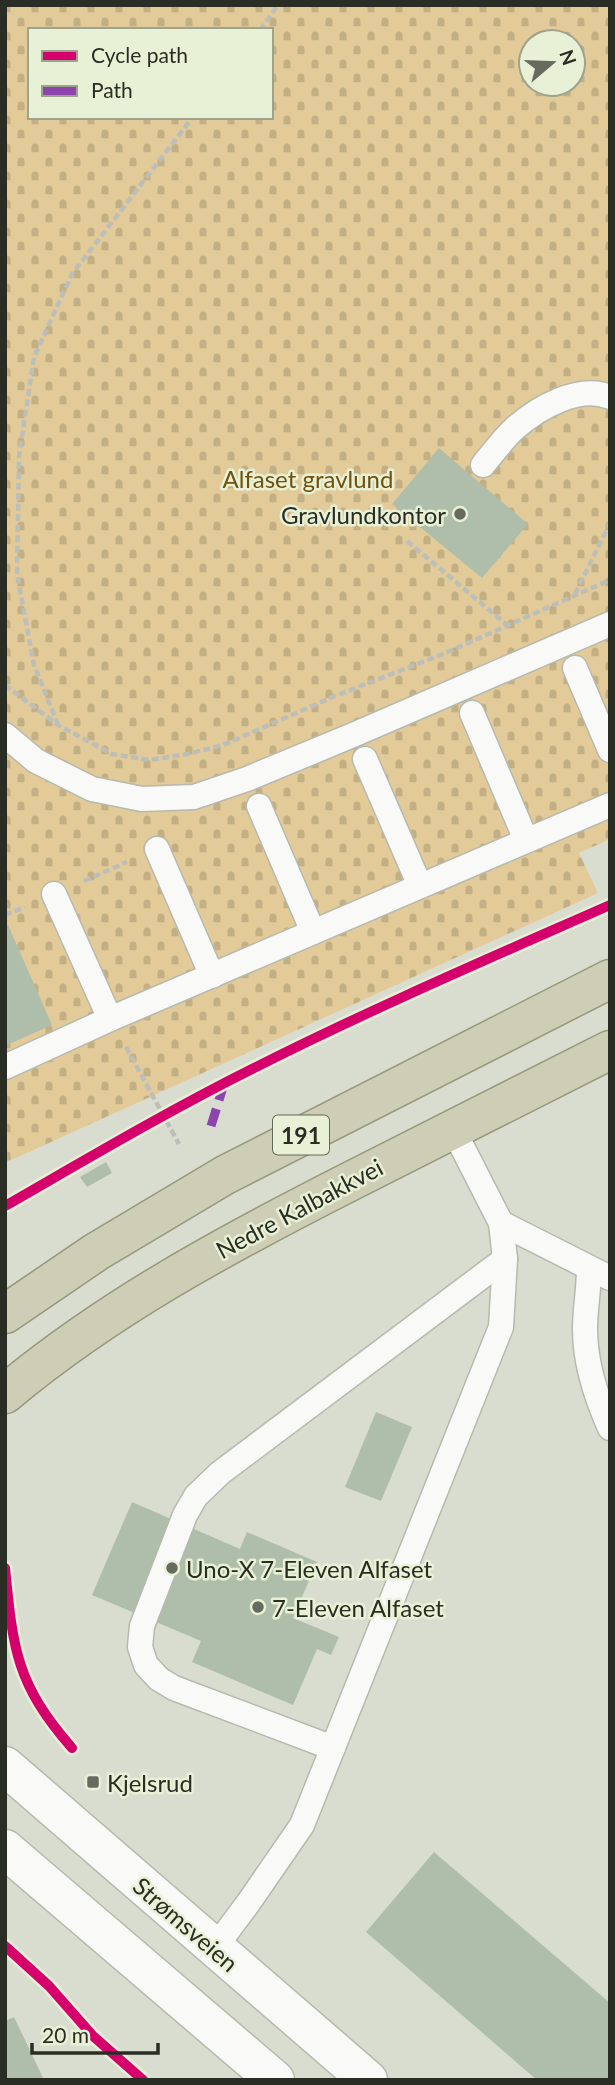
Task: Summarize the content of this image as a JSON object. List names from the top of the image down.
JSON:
{
  "streets": {
    "highway": ["191", "Nedre Kalbakkvei"],
    "main road": ["Strømsveien"]
  },
  "parks": ["Alfaset gravlund"],
  "places": {
    "other": ["Gravlundkontor", "Uno-X 7-Eleven Alfaset", "7-Eleven Alfaset"],
    "transit": ["Kjelsrud"]
  },
  "legend": ["Cycle path", "Path"],
  "scale_bar": "20 m",
  "north": "right"
}
